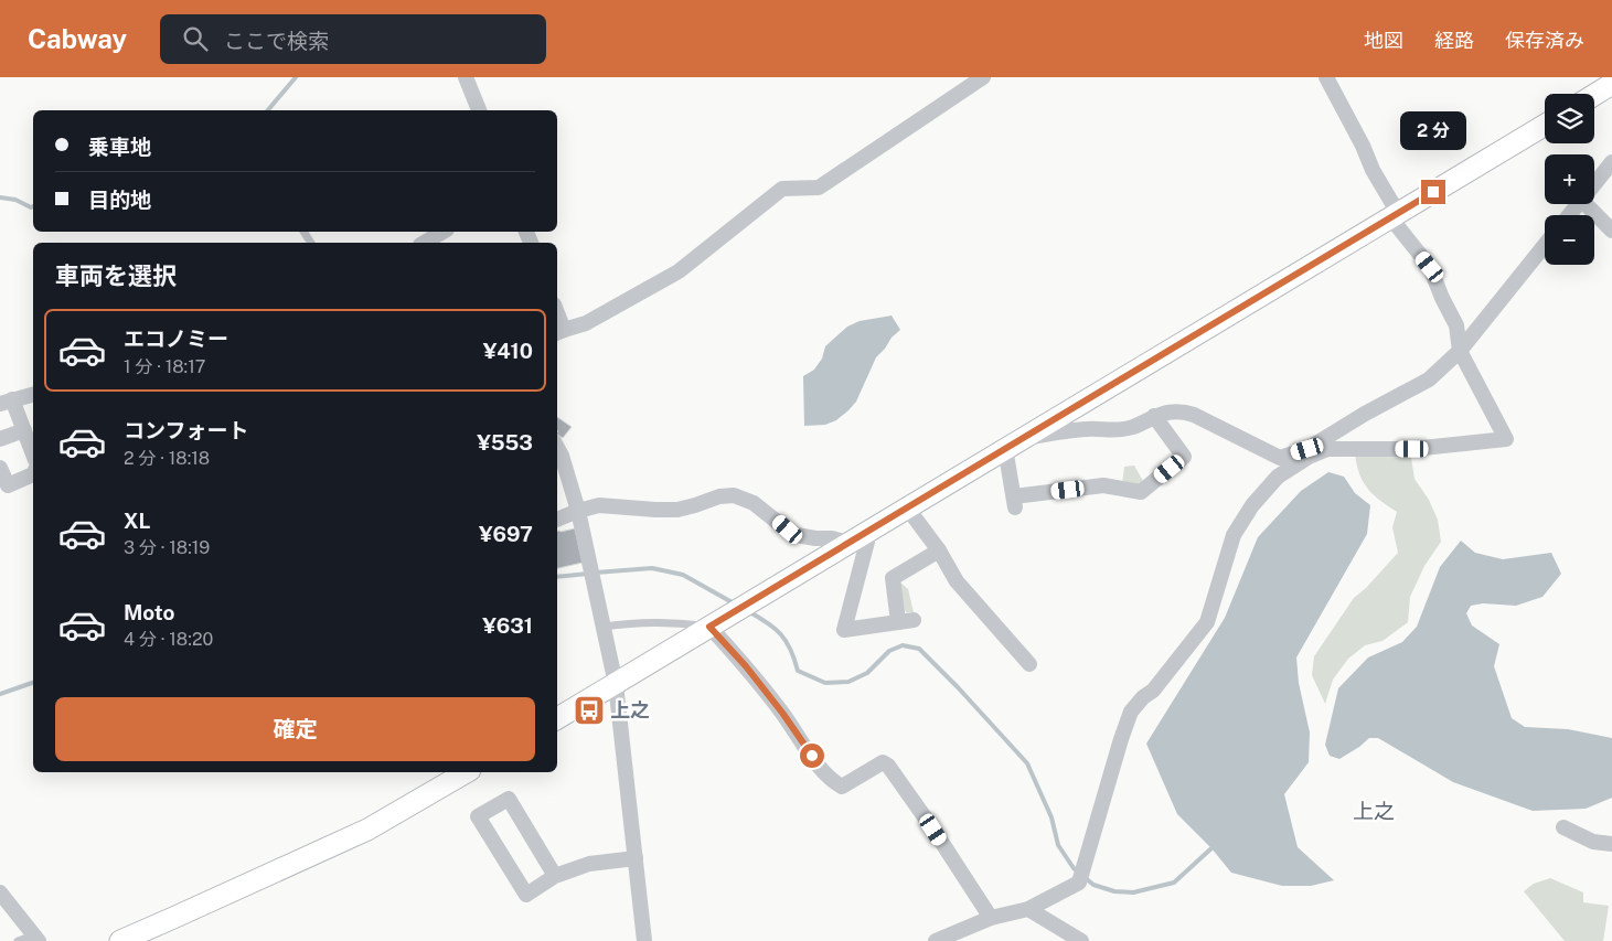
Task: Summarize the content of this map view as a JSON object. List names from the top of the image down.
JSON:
{
  "districts": ["上之"],
  "places": {
    "bus stop": ["上之"]
  },
  "page": {
    "header": "Cabway",
    "search": "ここで検索",
    "nav": ["地図", "経路", "保存済み"],
    "map_buttons": ["+", "−"],
    "banner": ["乗車地", "目的地"],
    "bubble": "2 分",
    "heading": "車両を選択",
    "list": [
      {
        "name": "エコノミー",
        "note": "1 分 · 18:17",
        "value": "¥410"
      },
      {
        "name": "コンフォート",
        "note": "2 分 · 18:18",
        "value": "¥553"
      },
      {
        "name": "XL",
        "note": "3 分 · 18:19",
        "value": "¥697"
      },
      {
        "name": "Moto",
        "note": "4 分 · 18:20",
        "value": "¥631"
      }
    ],
    "buttons": "確定"
  }
}
